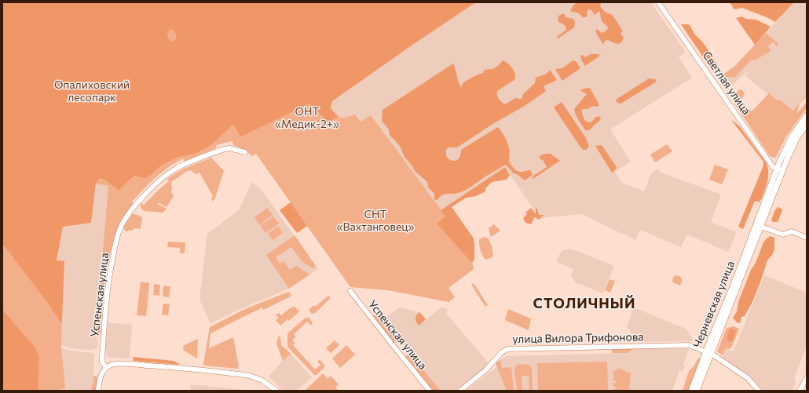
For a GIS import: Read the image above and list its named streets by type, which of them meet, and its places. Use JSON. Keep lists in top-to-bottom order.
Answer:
{
  "streets": {
    "main road": ["Черневская улица"],
    "street": ["Светлая улица", "Успенская улица", "улица Вилора Трифонова"]
  },
  "crossings": [
    ["Черневская улица", "улица Вилора Трифонова"]
  ],
  "districts": ["СТОЛИЧНЫЙ"],
  "parks": ["Опалиховский лесопарк", "ОНТ «Медик-2+»", "СНТ «Вахтанговец»"]
}
